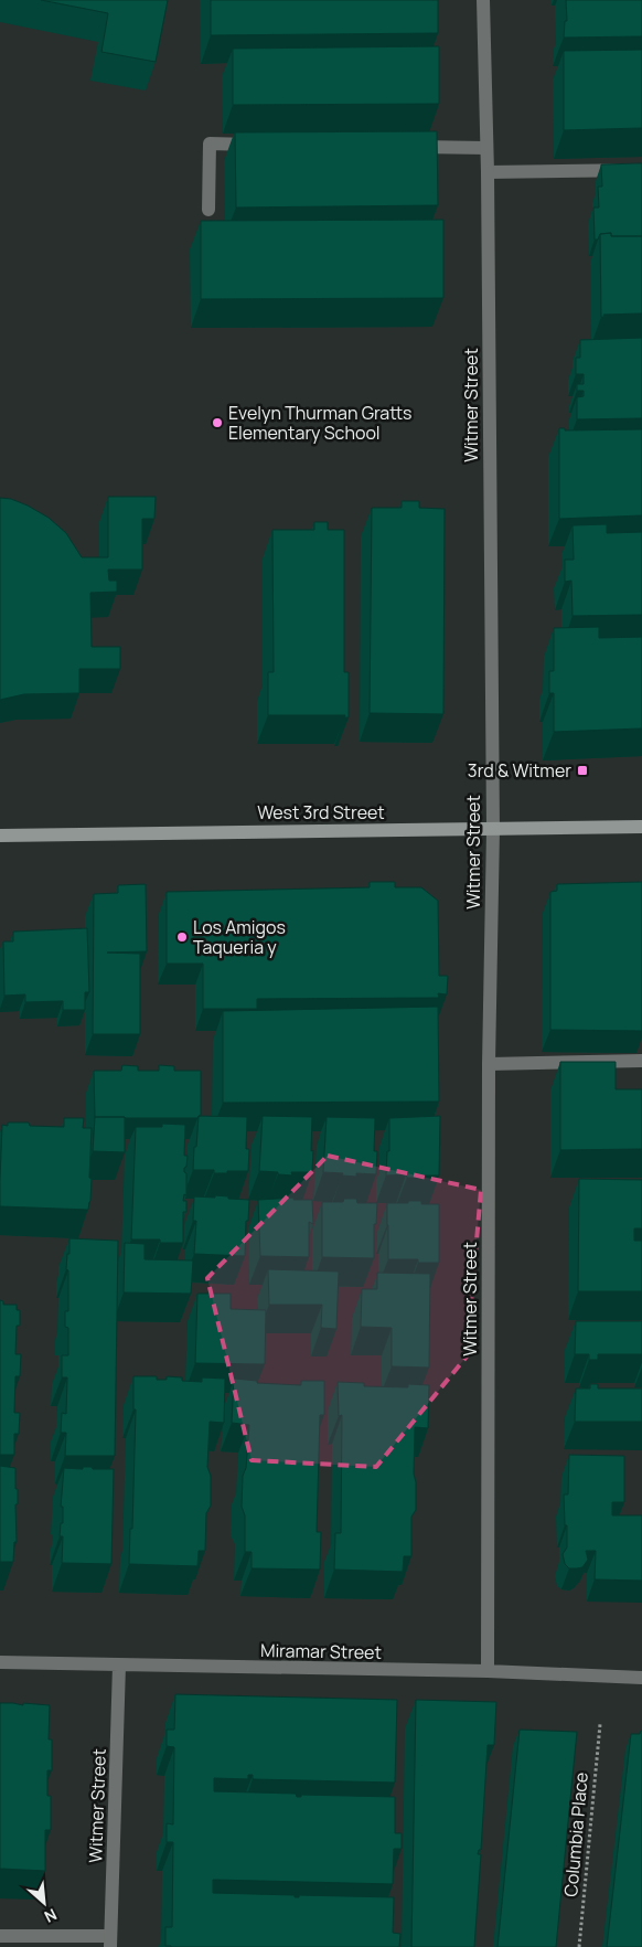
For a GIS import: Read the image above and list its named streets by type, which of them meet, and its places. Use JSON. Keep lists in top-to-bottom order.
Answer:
{
  "streets": {
    "main road": ["West 3rd Street"],
    "street": ["Witmer Street", "Miramar Street"],
    "path": ["Columbia Place"]
  },
  "crossings": [
    ["Witmer Street", "West 3rd Street"],
    ["Witmer Street", "Miramar Street"]
  ],
  "places": {
    "other": ["Evelyn Thurman Gratts Elementary School", "Los Amigos Taqueria y"],
    "transit": ["3rd & Witmer"]
  },
  "north": "bottom right"
}
